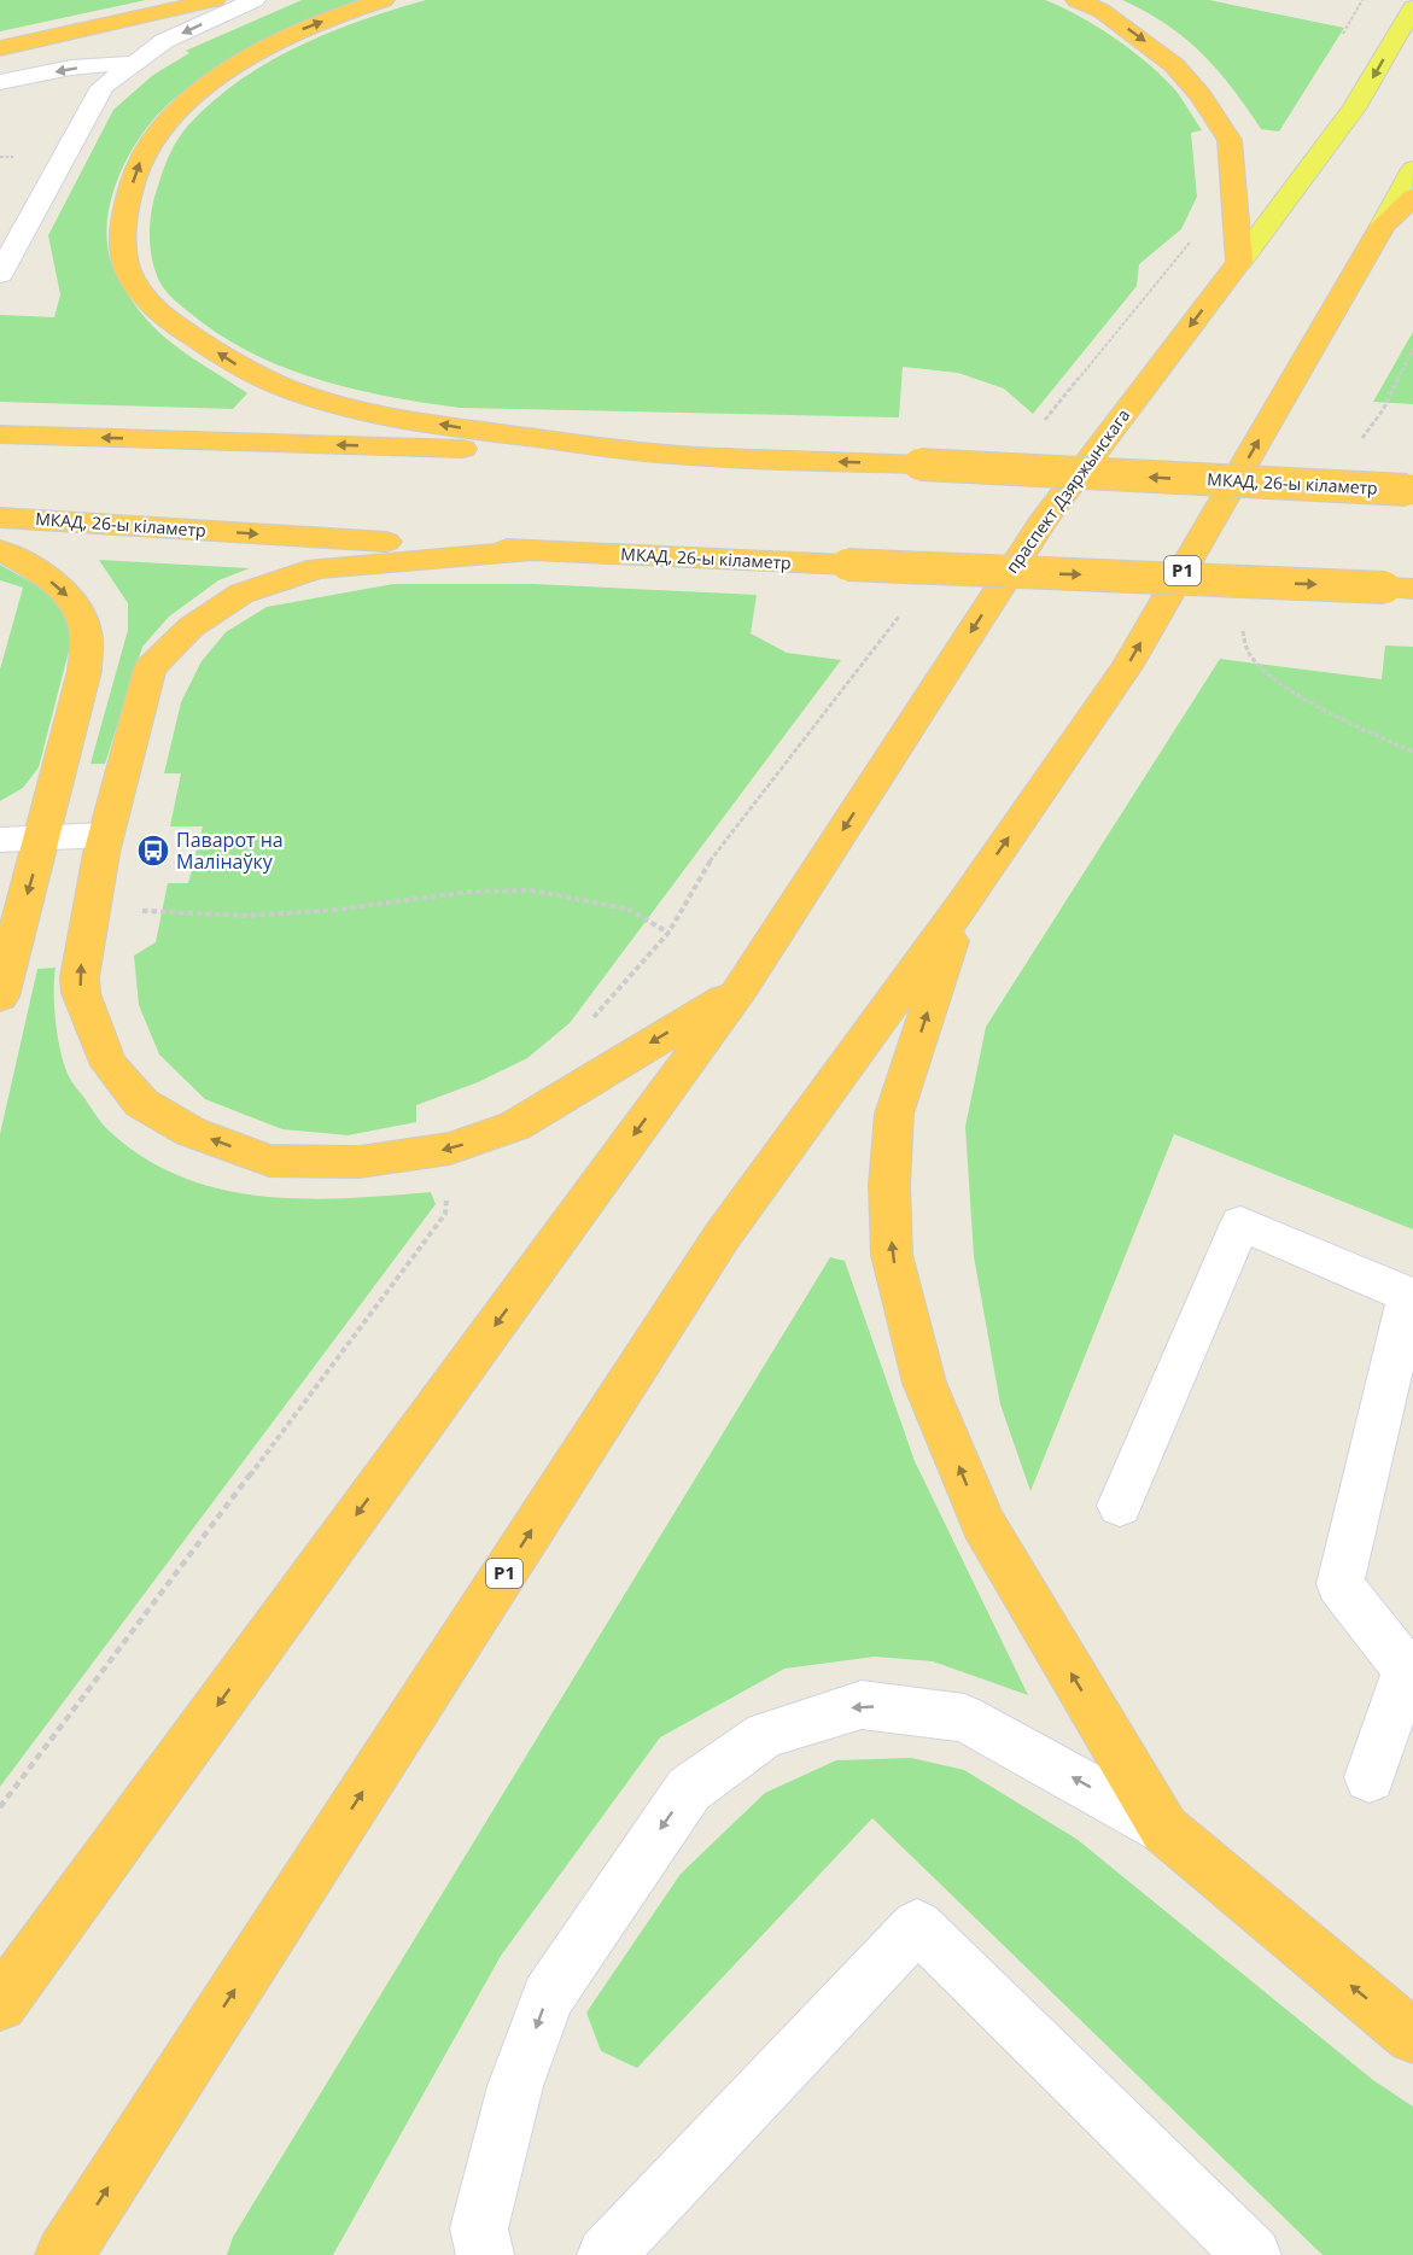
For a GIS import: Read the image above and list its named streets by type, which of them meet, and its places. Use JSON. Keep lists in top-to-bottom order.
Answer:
{
  "streets": {
    "highway": ["МКАД, 26-ы кіламетр", "праспект Дзяржынскага", "Р1"]
  },
  "one_way": ["праспект Дзяржынскага"],
  "places": {
    "bus stop": ["Паварот на Малінаўку"]
  }
}
